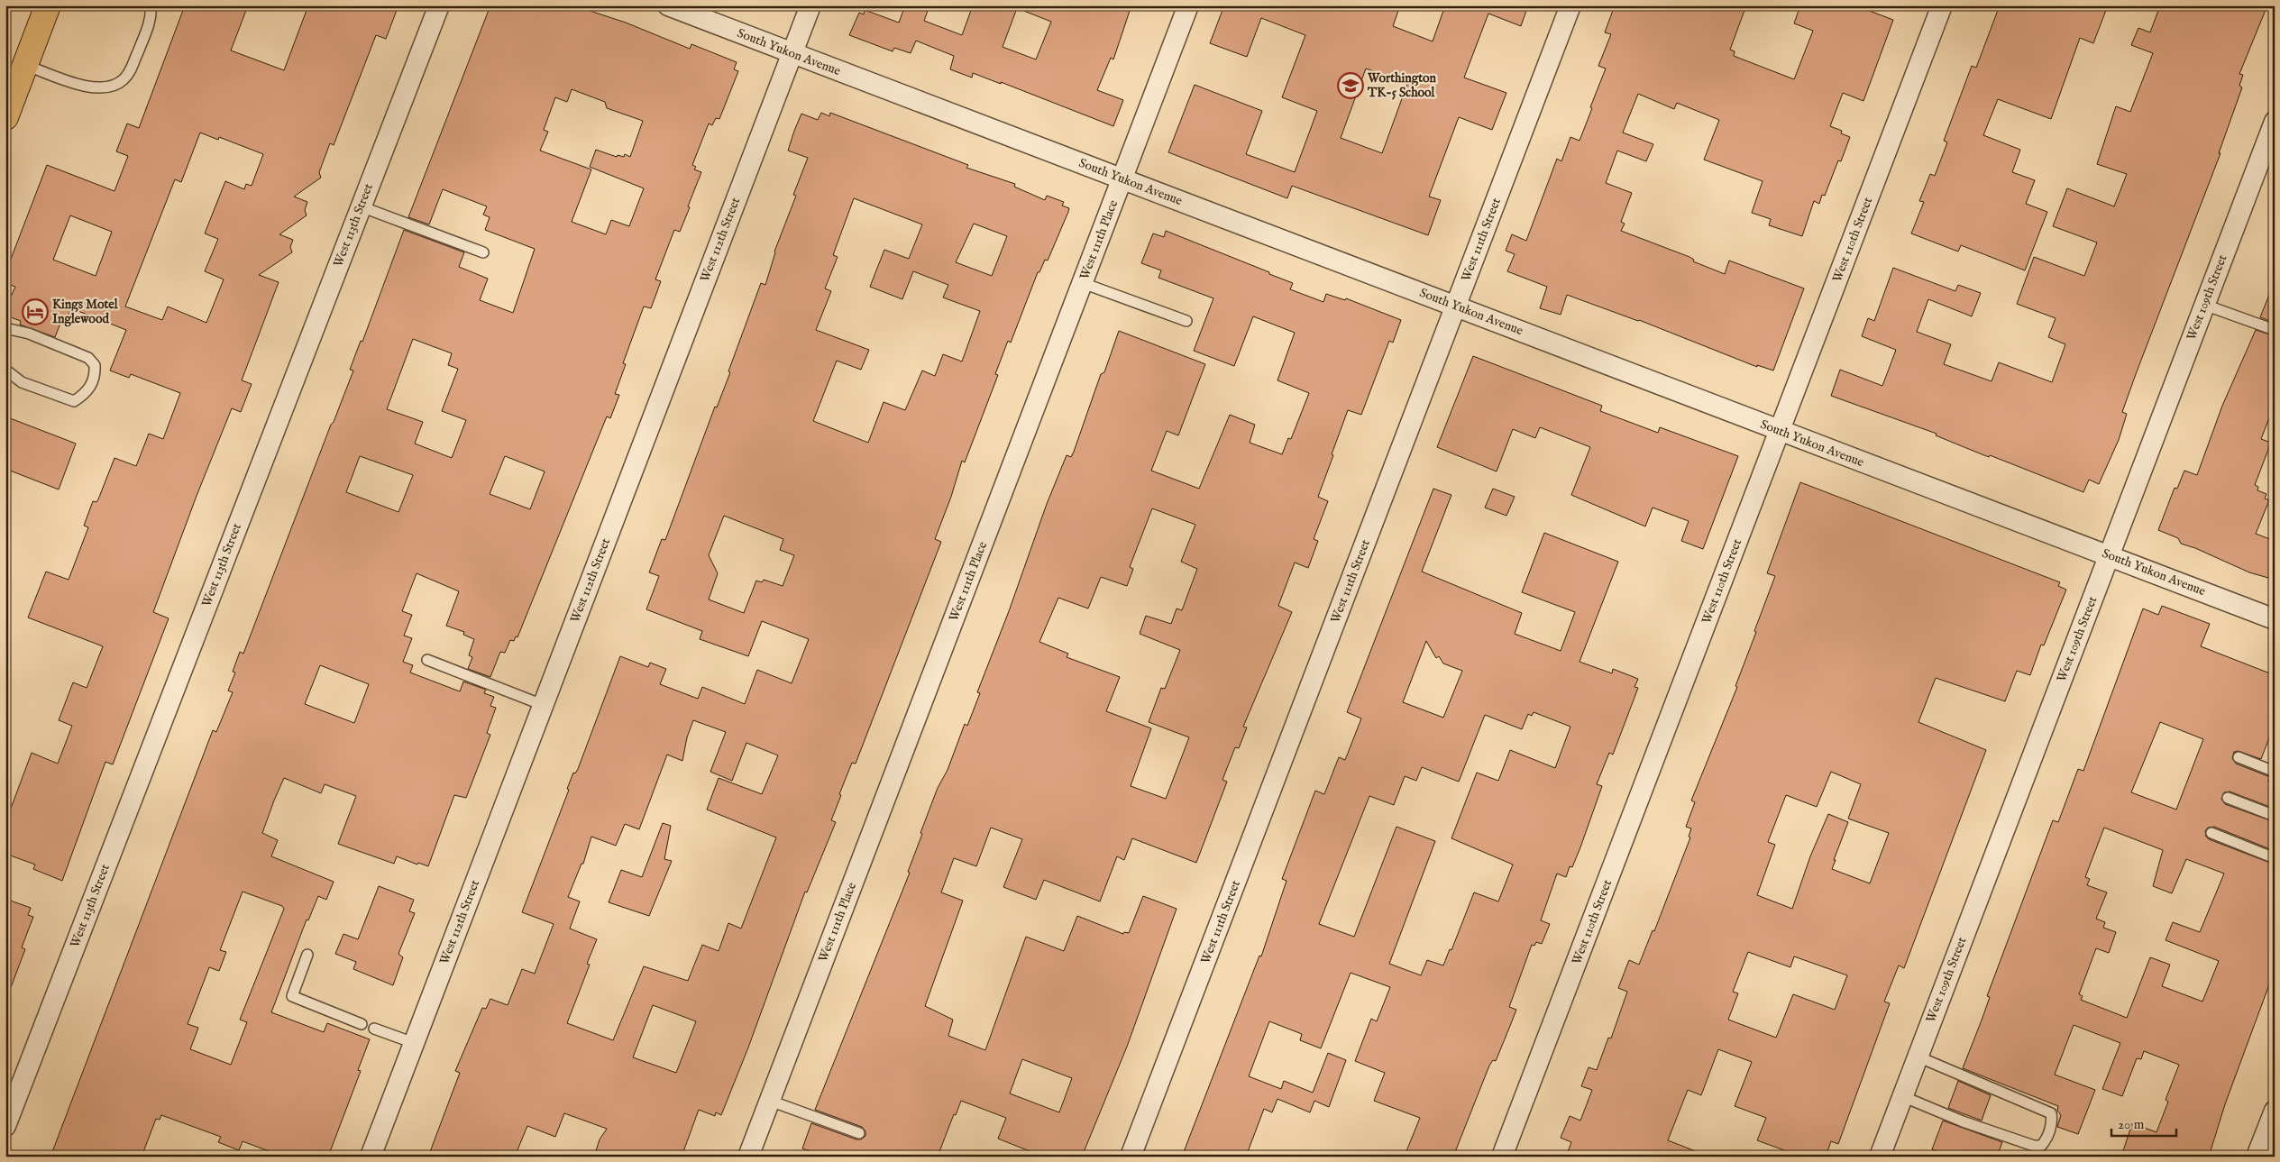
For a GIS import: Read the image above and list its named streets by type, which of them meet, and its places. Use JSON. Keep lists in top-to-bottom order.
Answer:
{
  "streets": {
    "street": [
      "South Yukon Avenue",
      "West 113th Street",
      "West 112th Street",
      "West 111th Place",
      "West 111th Street",
      "West 110th Street",
      "West 109th Street"
    ]
  },
  "crossings": [
    ["South Yukon Avenue", "West 112th Street"],
    ["South Yukon Avenue", "West 111th Place"],
    ["South Yukon Avenue", "West 111th Street"],
    ["South Yukon Avenue", "West 110th Street"],
    ["South Yukon Avenue", "West 109th Street"]
  ],
  "places": {
    "school or university": ["Worthington TK-5 School"],
    "hotel": ["Kings Motel Inglewood"]
  },
  "scale_bar": "20 m"
}
